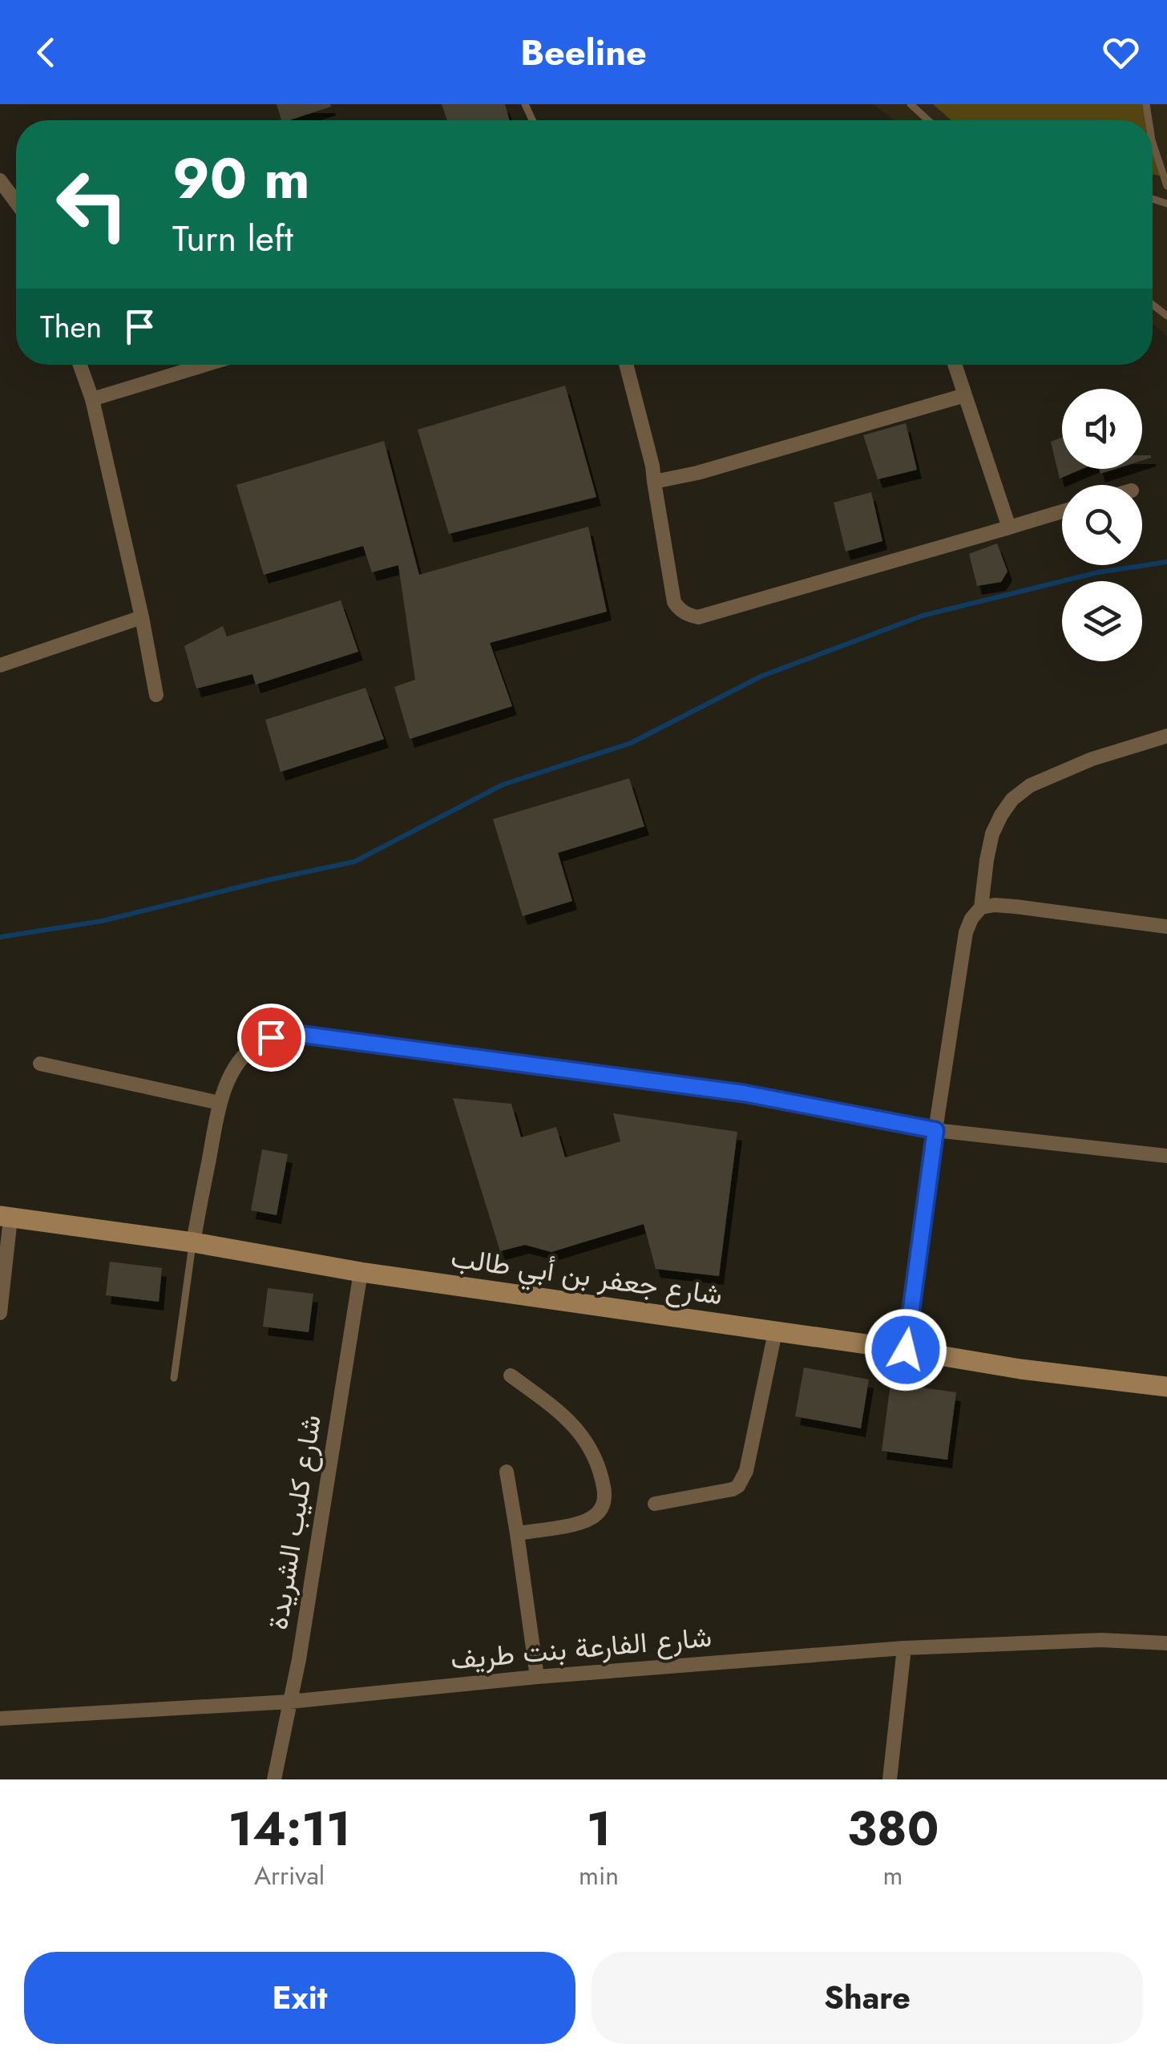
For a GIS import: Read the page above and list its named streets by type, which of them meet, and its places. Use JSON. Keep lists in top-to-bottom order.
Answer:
{
  "streets": {
    "street": ["شارع جعفر بن أبي طالب", "شارع كليب الشريدة", "شارع الفارعة بنت طريف"]
  },
  "crossings": [
    ["شارع جعفر بن أبي طالب", "شارع كليب الشريدة"],
    ["شارع كليب الشريدة", "شارع الفارعة بنت طريف"]
  ],
  "page": {
    "header": "Beeline",
    "turn": ["90 m", "Turn left"],
    "then": "Then",
    "eta": [
      "14:11",
      "Arrival",
      "1",
      "min",
      "380",
      "m"
    ],
    "buttons": ["Exit", "Share"]
  }
}
